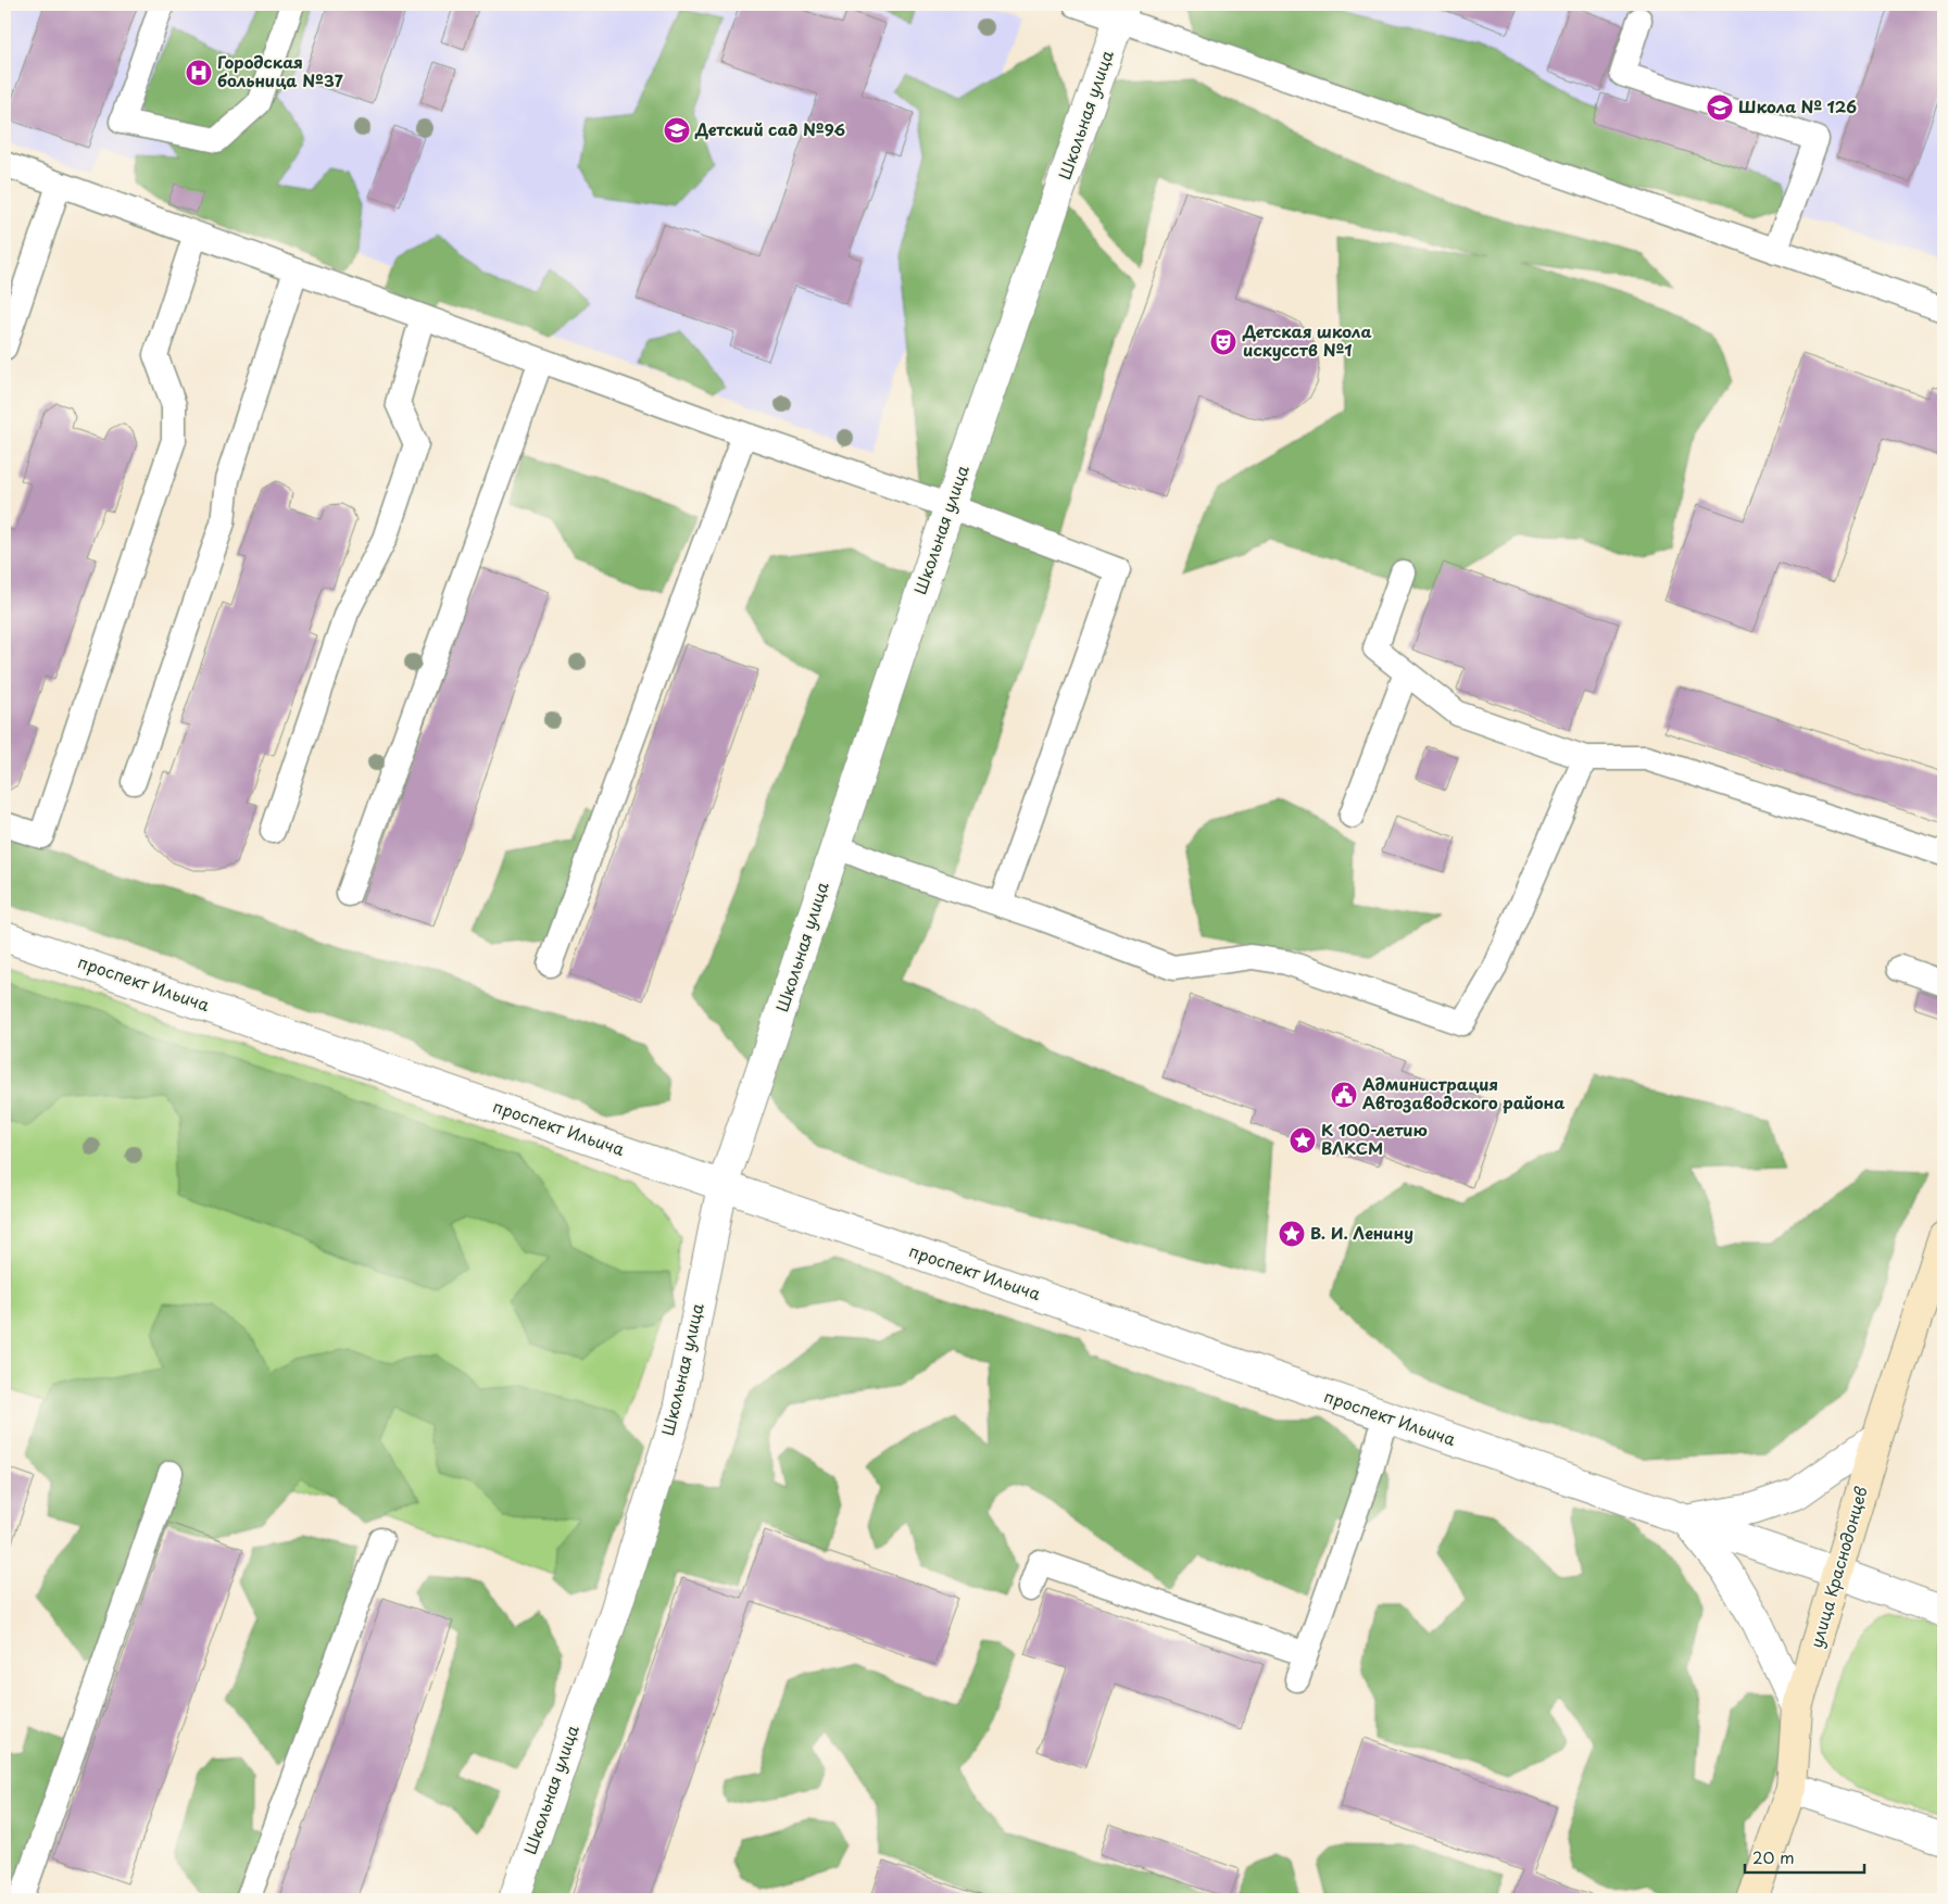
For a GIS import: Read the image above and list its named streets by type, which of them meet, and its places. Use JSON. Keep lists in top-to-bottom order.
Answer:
{
  "streets": {
    "main road": ["улица Краснодонцев"],
    "street": ["Школьная улица", "проспект Ильича"]
  },
  "crossings": [
    ["Школьная улица", "проспект Ильича"],
    ["проспект Ильича", "улица Краснодонцев"]
  ],
  "places": {
    "hospital": ["Городская больница №37"],
    "school or university": ["Школа № 126", "Детский сад №96"],
    "theatre": ["Детская школа искусств №1"],
    "public building": ["Администрация Автозаводского района"],
    "place": ["К 100-летию ВЛКСМ", "В. И. Ленину"]
  },
  "scale_bar": "20 m"
}
